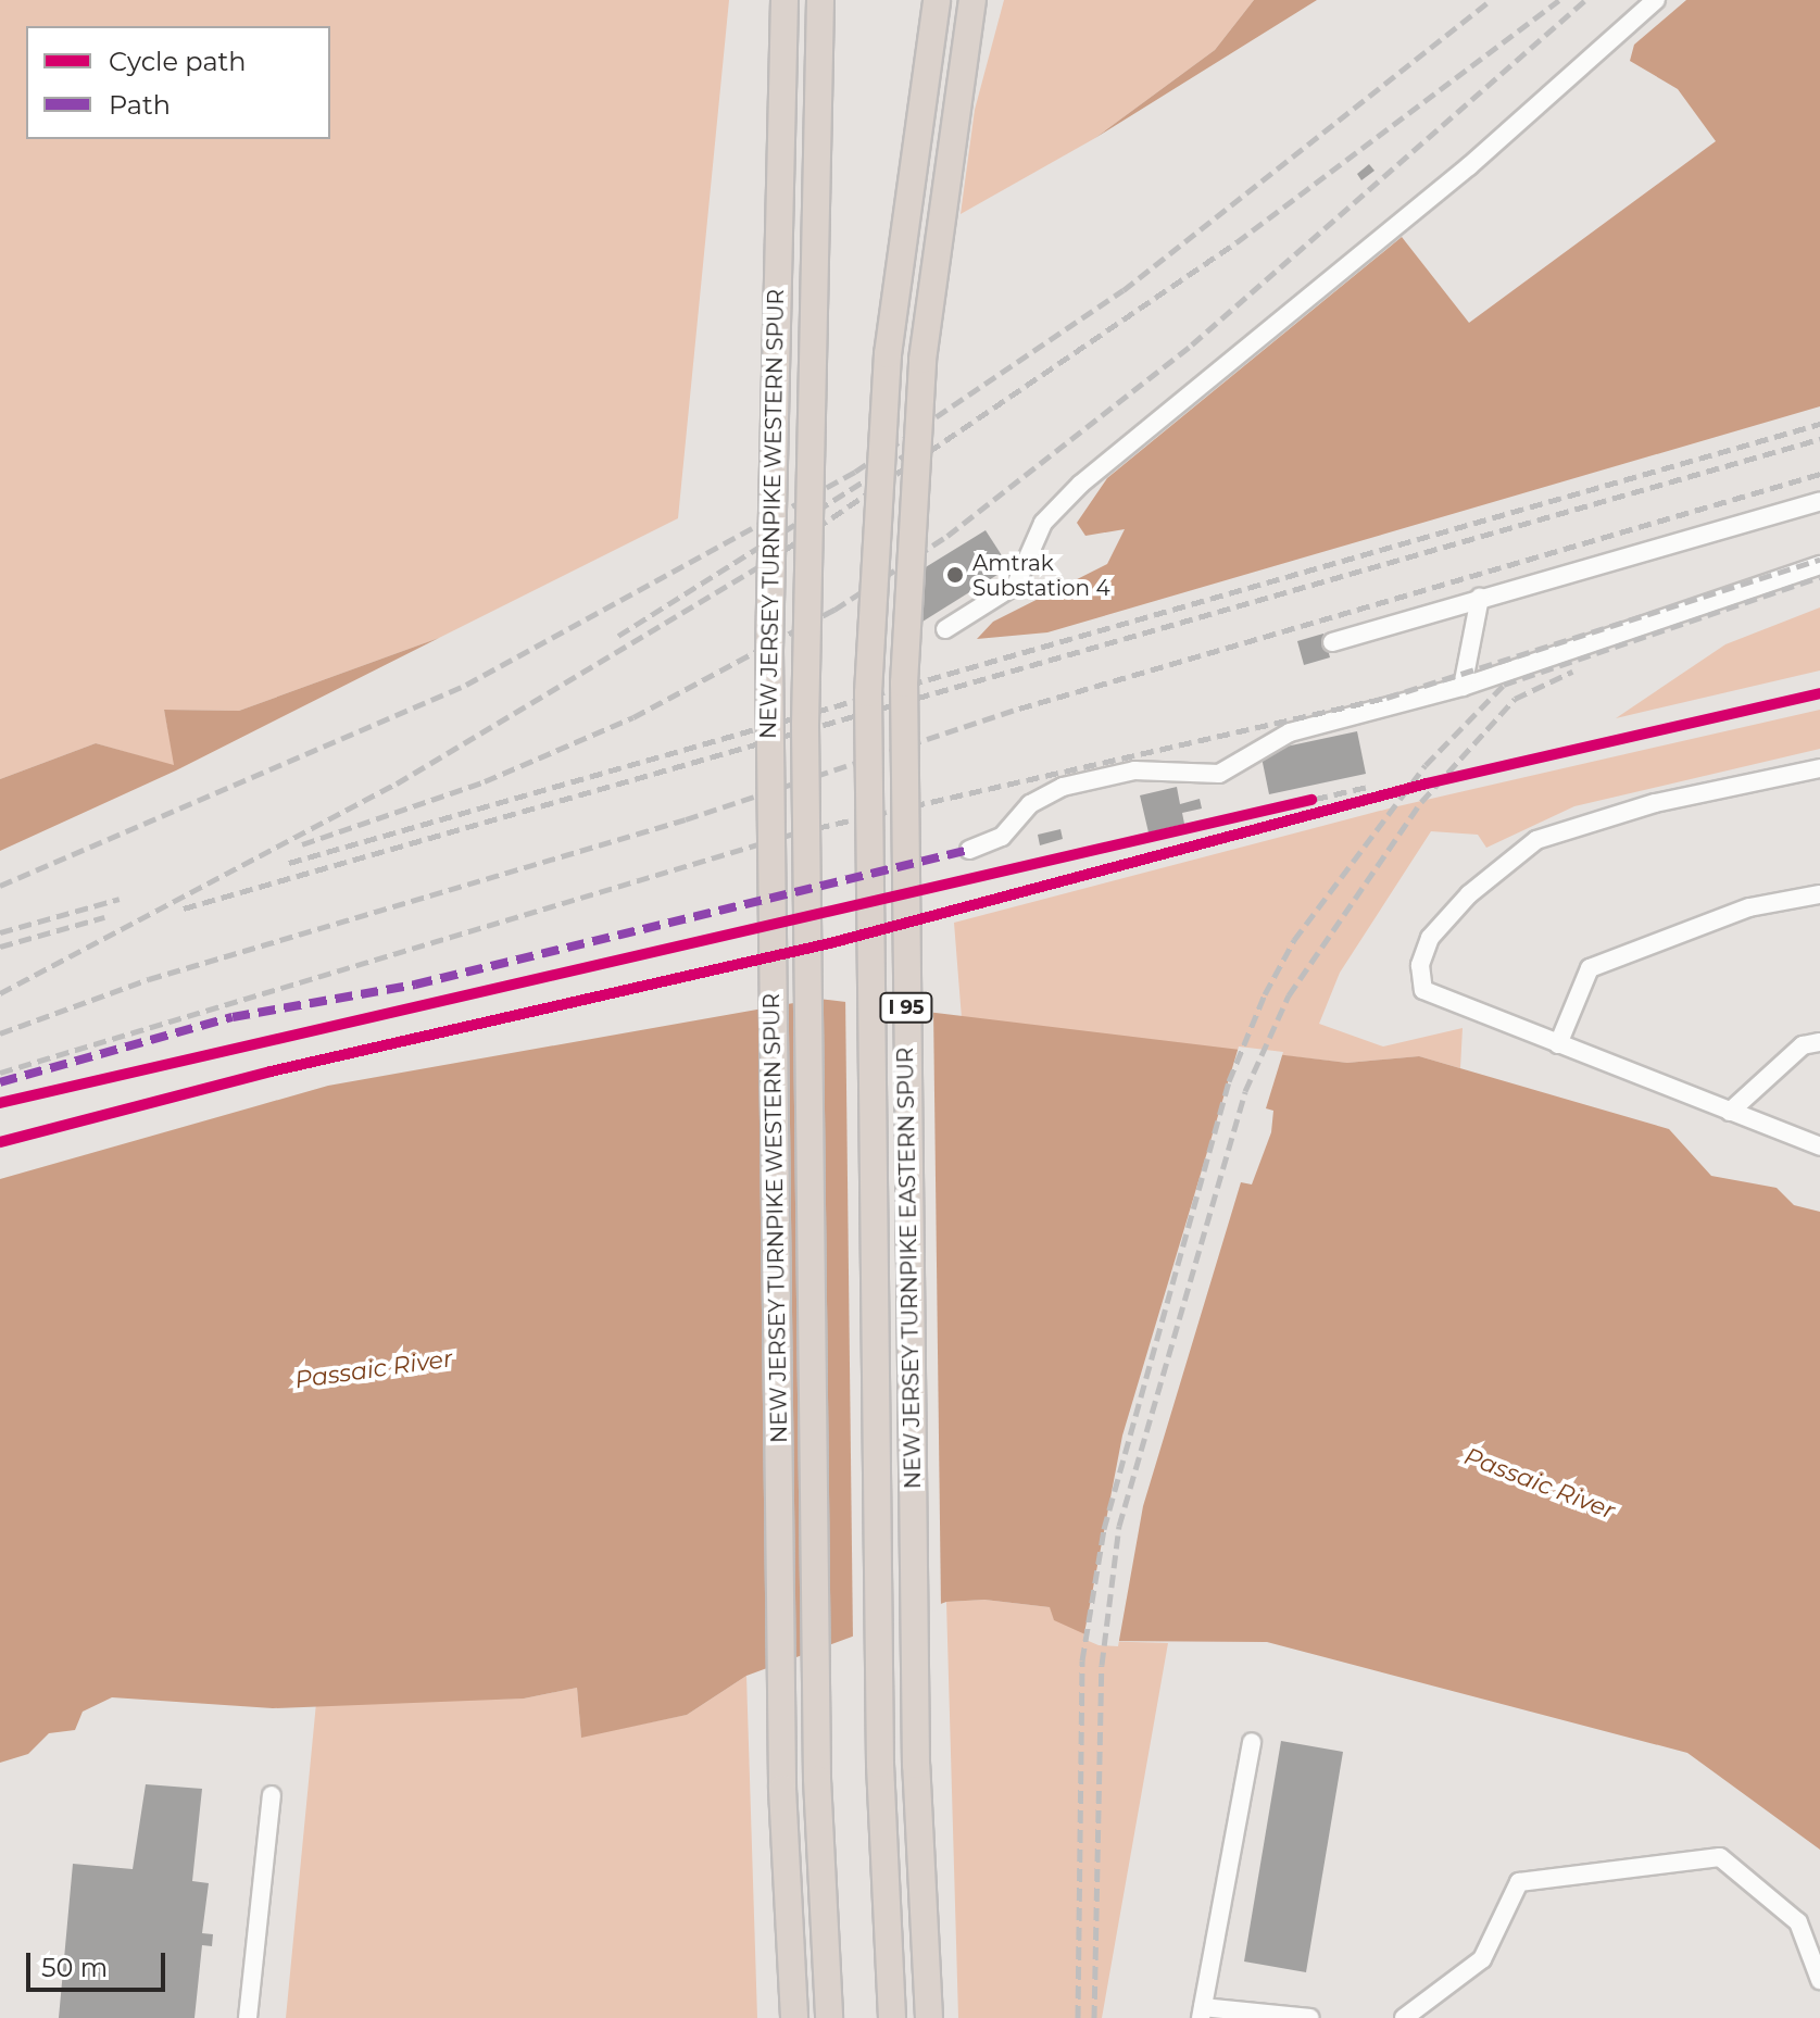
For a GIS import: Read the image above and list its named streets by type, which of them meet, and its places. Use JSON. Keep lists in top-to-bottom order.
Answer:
{
  "streets": {
    "highway": ["NEW JERSEY TURNPIKE WESTERN SPUR", "I 95", "NEW JERSEY TURNPIKE EASTERN SPUR"]
  },
  "water": ["Passaic River"],
  "places": ["Amtrak Substation 4"],
  "legend": ["Cycle path", "Path"],
  "scale_bar": "50 m"
}
